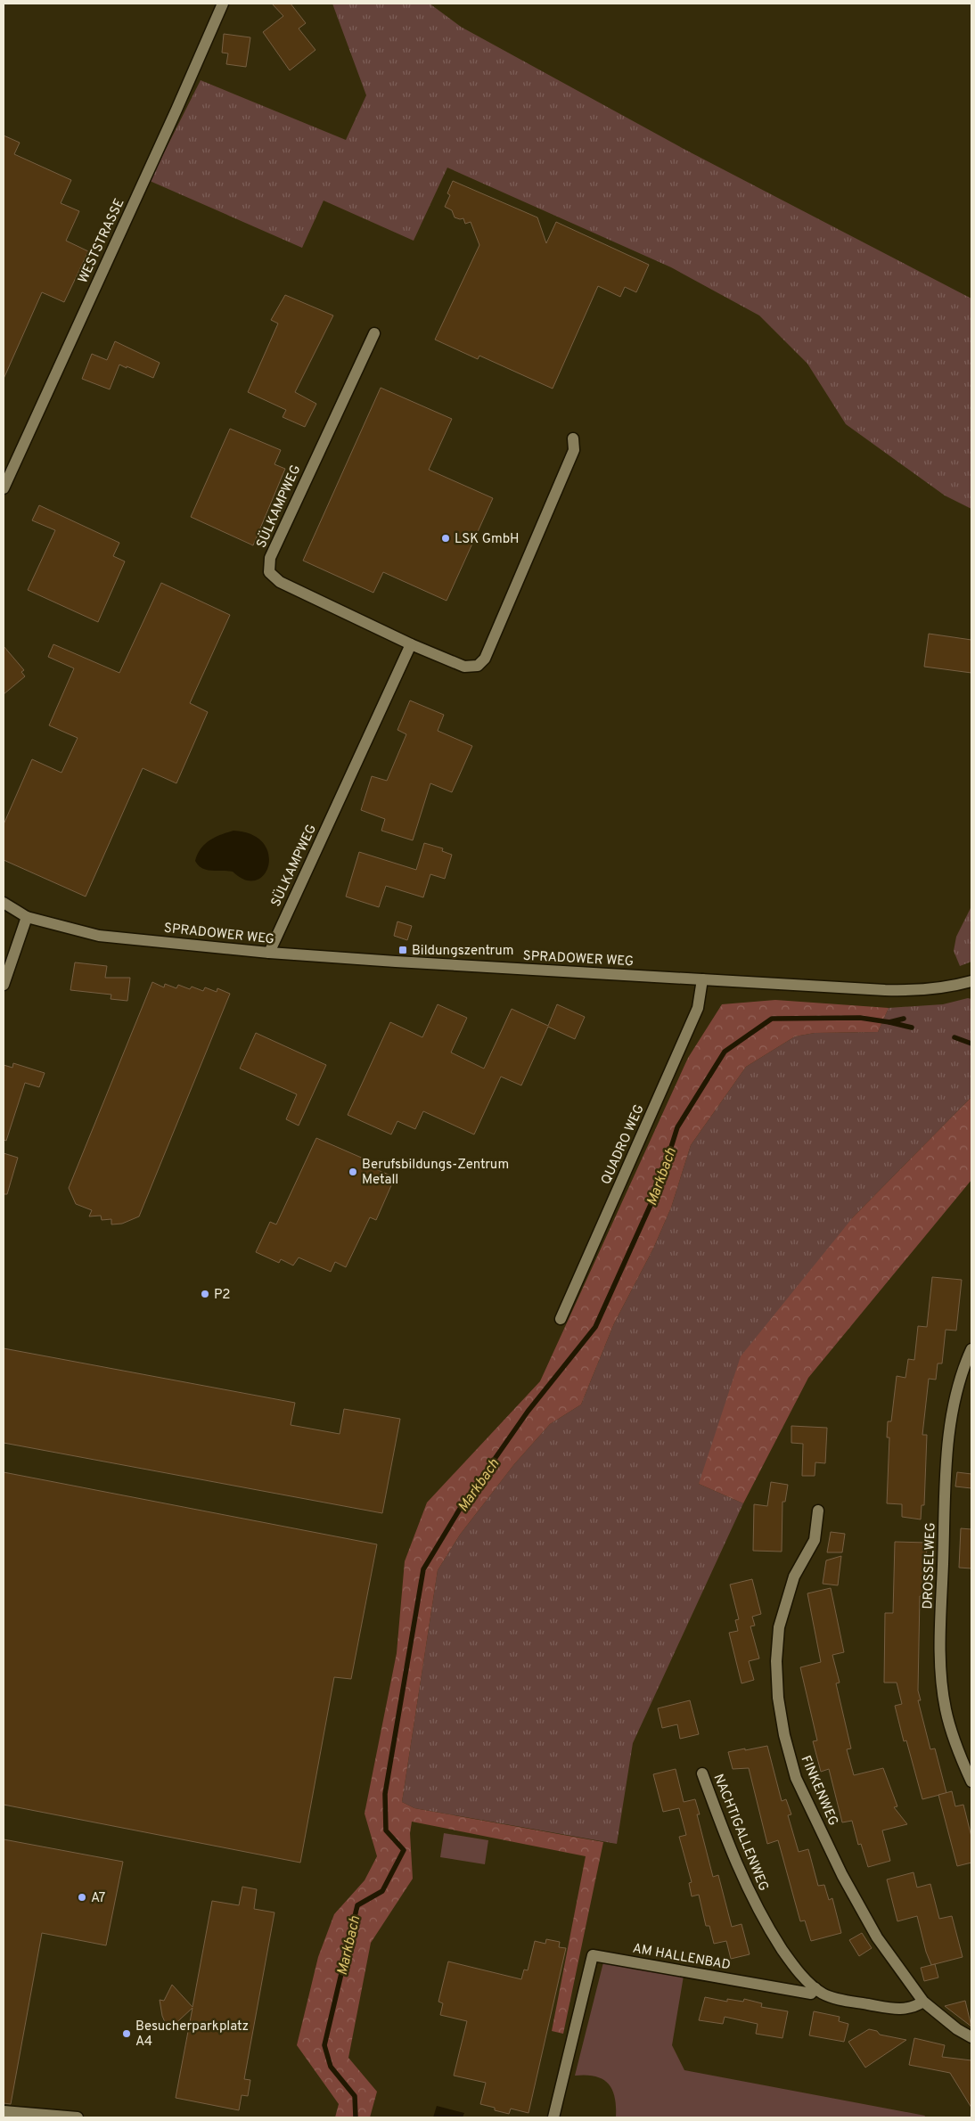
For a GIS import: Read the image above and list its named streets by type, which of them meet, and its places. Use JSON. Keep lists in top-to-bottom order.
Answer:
{
  "streets": {
    "street": [
      "WESTSTRASSE",
      "SÜLKAMPWEG",
      "SPRADOWER WEG",
      "QUADRO WEG",
      "DROSSELWEG",
      "FINKENWEG",
      "NACHTIGALLENWEG",
      "AM HALLENBAD"
    ]
  },
  "crossings": [
    ["SÜLKAMPWEG", "SPRADOWER WEG"],
    ["SPRADOWER WEG", "QUADRO WEG"],
    ["NACHTIGALLENWEG", "AM HALLENBAD"]
  ],
  "water": ["Markbach"],
  "places": {
    "other": [
      "LSK GmbH",
      "Berufsbildungs-Zentrum Metall",
      "P2",
      "A7",
      "Besucherparkplatz A4"
    ],
    "transit": ["Bildungszentrum"]
  }
}
